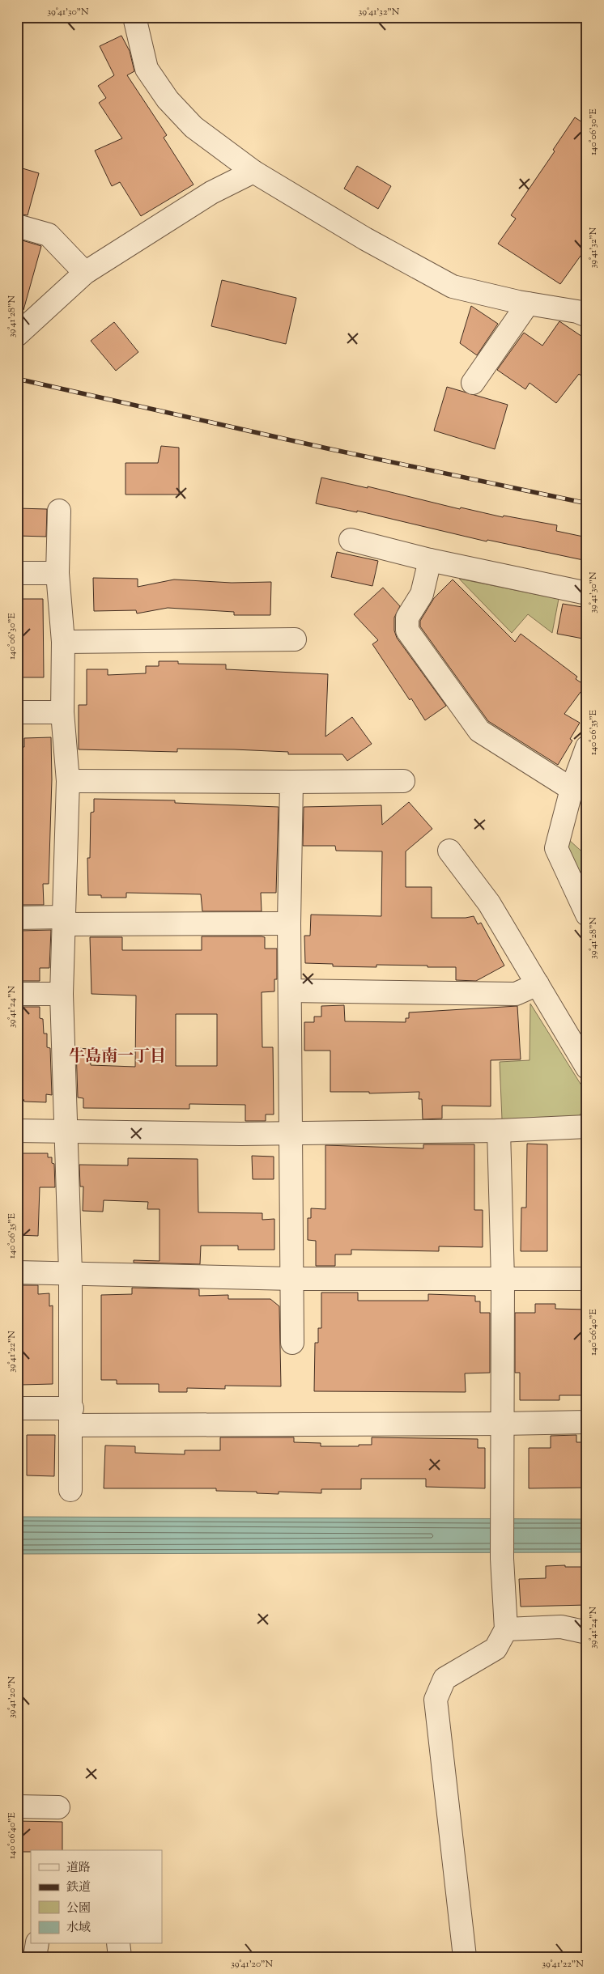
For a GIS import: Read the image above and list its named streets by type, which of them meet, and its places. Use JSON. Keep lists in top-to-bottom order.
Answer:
{
  "districts": ["牛島南一丁目"],
  "legend": [
    "道路",
    "鉄道",
    "公園",
    "水域"
  ],
  "coordinates": [
    "39°41'30\"N",
    "39°41'32\"N",
    "140°06'30\"E",
    "39°41'28\"N",
    "140°06'35\"E",
    "39°41'24\"N",
    "140°06'40\"E",
    "39°41'22\"N",
    "39°41'20\"N"
  ]
}
